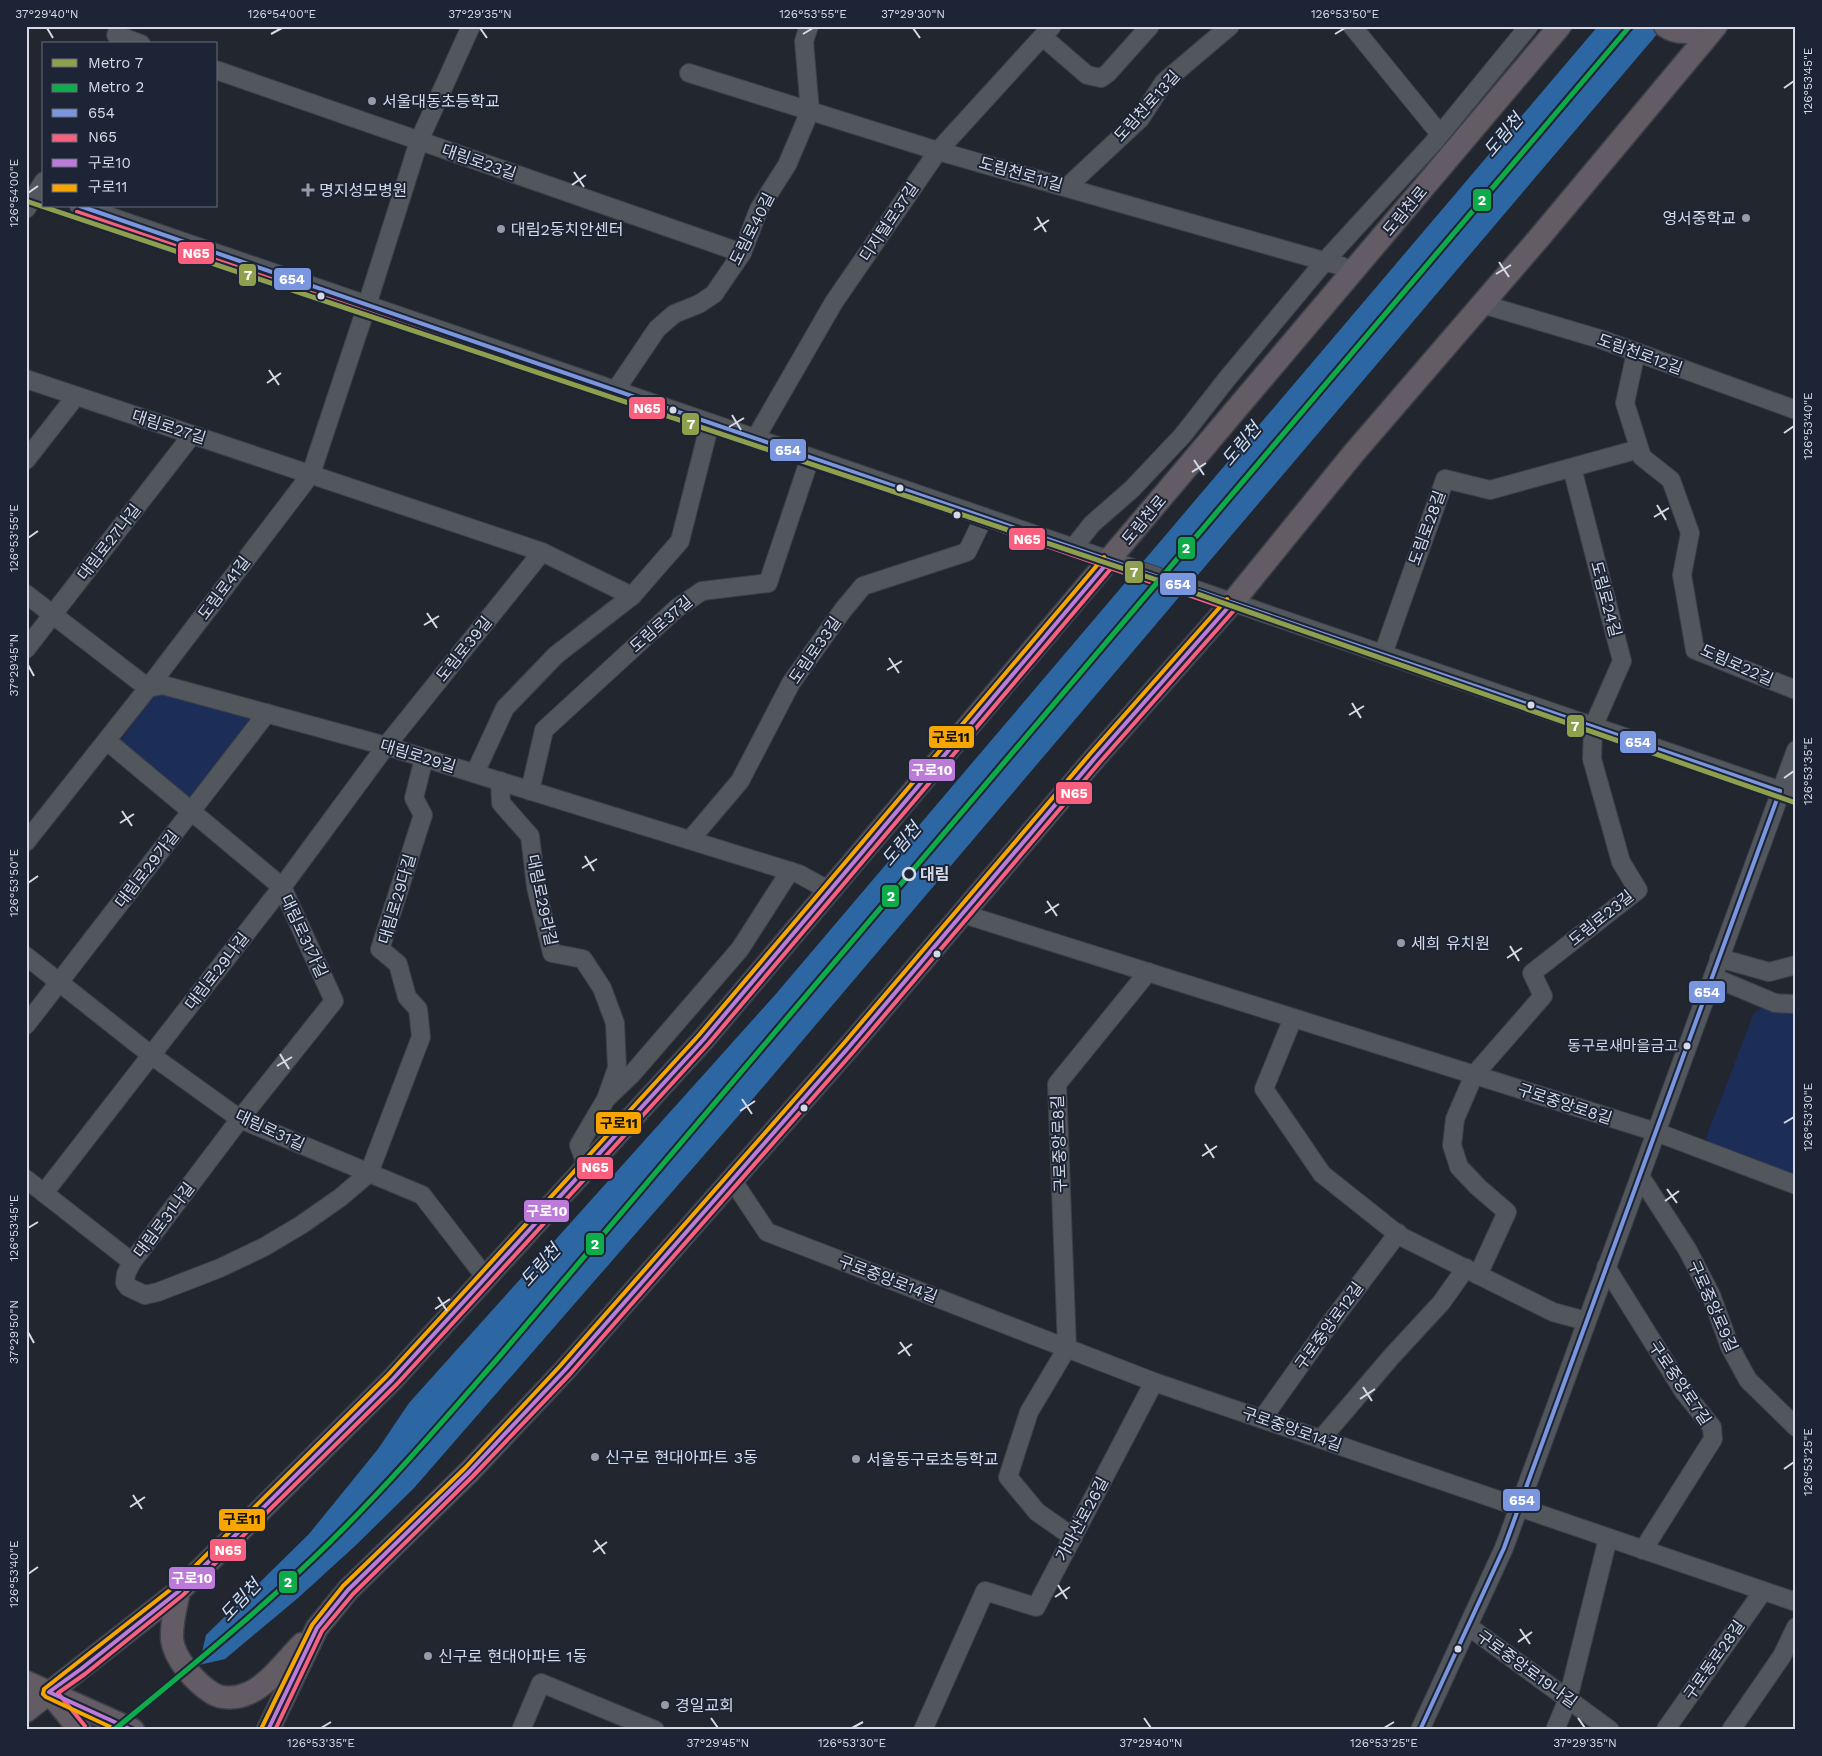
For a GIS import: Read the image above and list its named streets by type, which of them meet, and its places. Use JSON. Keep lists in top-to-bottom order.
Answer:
{
  "streets": {
    "main road": ["도림천로"],
    "street": [
      "도림천로13길",
      "대림로23길",
      "도림천로11길",
      "디지털로37길",
      "도림로40길",
      "도림천로12길",
      "대림로27길",
      "도림로28길",
      "대림로27나길",
      "도림로41길",
      "도림로24길",
      "도림로37길",
      "도림로39길",
      "도림로33길",
      "도림로22길",
      "대림로29길",
      "대림로29가길",
      "대림로29다길",
      "대림로29라길",
      "도림로23길",
      "대림로31가길",
      "대림로29나길",
      "구로중앙로8길",
      "대림로31길",
      "대림로31나길",
      "구로중앙로14길",
      "구로중앙로9길",
      "구로중앙로12길",
      "구로중앙로7길",
      "가마산로26길",
      "구로동로28길",
      "구로중앙로19나길"
    ]
  },
  "crossings": [
    ["도림천로13길", "도림천로11길"],
    ["대림로23길", "도림로40길"],
    ["대림로23길", "도림로41길"],
    ["도림천로11길", "도림천로"],
    ["도림천로11길", "디지털로37길"],
    ["도림천로11길", "도림로40길"],
    ["도림천로", "대림로29길"],
    ["도림천로", "대림로29라길"],
    ["도림천로", "대림로31길"],
    ["도림천로12길", "도림로22길"],
    ["대림로27길", "대림로27나길"],
    ["대림로27길", "도림로41길"],
    ["도림로28길", "도림로24길"],
    ["도림로28길", "도림로22길"],
    ["도림로41길", "대림로29길"],
    ["도림로41길", "대림로31가길"],
    ["도림로24길", "도림로23길"],
    ["도림로37길", "대림로29길"],
    ["도림로39길", "대림로29길"],
    ["도림로39길", "대림로29나길"],
    ["도림로33길", "대림로29길"],
    ["대림로29길", "대림로29가길"],
    ["대림로29길", "대림로29다길"],
    ["대림로29길", "대림로29라길"],
    ["대림로29길", "대림로29나길"],
    ["대림로29가길", "대림로31가길"],
    ["대림로29가길", "대림로31길"],
    ["대림로29다길", "대림로31길"],
    ["도림로23길", "구로중앙로8길"],
    ["대림로31가길", "대림로29나길"],
    ["대림로31가길", "대림로31길"],
    ["대림로31가길", "대림로31나길"],
    ["대림로29나길", "대림로31길"],
    ["대림로29나길", "대림로31나길"],
    ["구로중앙로8길", "구로중앙로14길"],
    ["대림로31길", "대림로31나길"],
    ["구로중앙로14길", "구로중앙로12길"],
    ["구로중앙로14길", "가마산로26길"]
  ],
  "water": ["도림천"],
  "places": {
    "other": [
      "서울대동초등학교",
      "영서중학교",
      "대림2동치안센터",
      "대림",
      "세희 유치원",
      "동구로새마을금고",
      "신구로 현대아파트 3동",
      "서울동구로초등학교",
      "신구로 현대아파트 1동",
      "경일교회"
    ],
    "health": ["명지성모병원"]
  },
  "lines": [
    "metro line 2",
    "metro line 7",
    "transit line 654",
    "transit line N65",
    "transit line 구로11",
    "transit line 구로10"
  ],
  "legend": [
    "Metro 7",
    "Metro 2",
    "654",
    "N65",
    "구로10",
    "구로11"
  ],
  "coordinates": [
    "37°29'40\"N",
    "126°54'00\"E",
    "37°29'35\"N",
    "126°53'55\"E",
    "37°29'30\"N",
    "126°53'50\"E",
    "126°53'45\"E",
    "126°53'40\"E",
    "37°29'45\"N",
    "126°53'35\"E",
    "126°53'30\"E",
    "37°29'50\"N",
    "126°53'25\"E"
  ]
}
